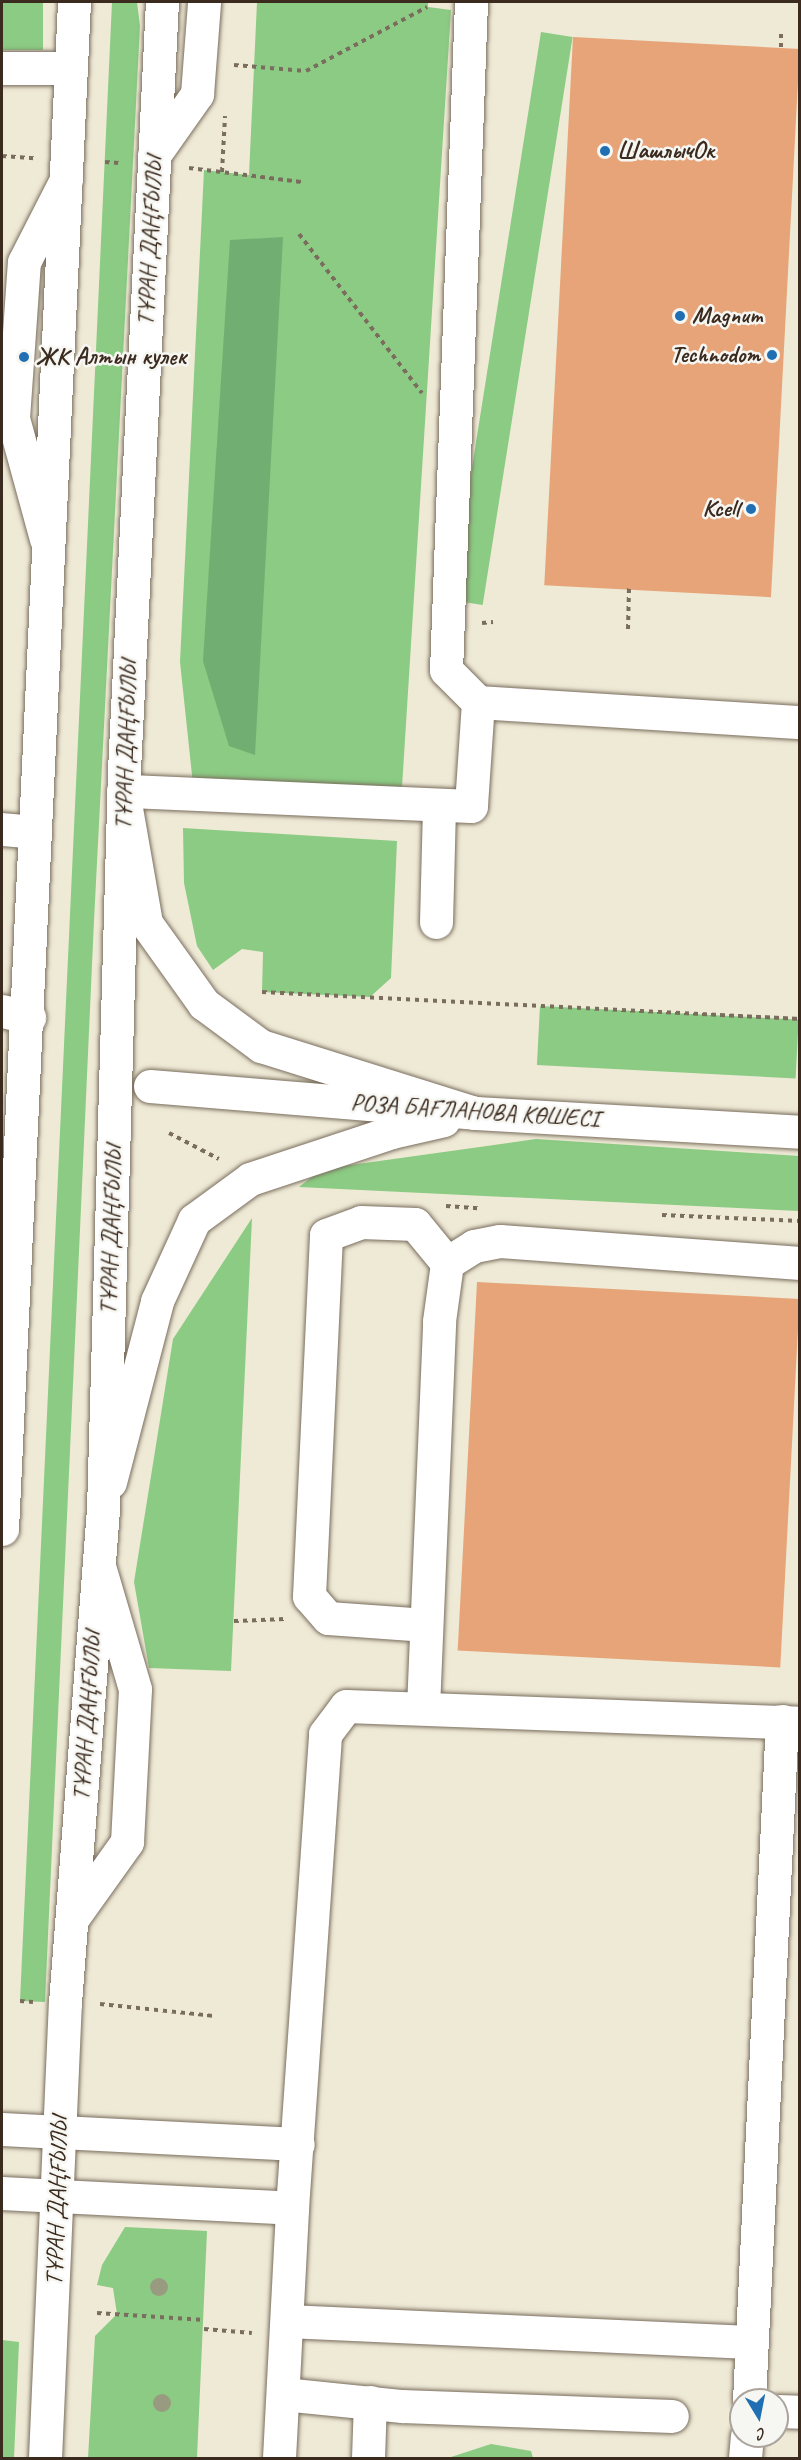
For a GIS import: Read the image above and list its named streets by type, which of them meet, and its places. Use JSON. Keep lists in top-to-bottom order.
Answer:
{
  "streets": {
    "street": ["ТҰРАН ДАҢҒЫЛЫ", "РОЗА БАҒЛАНОВА КӨШЕСІ"]
  },
  "places": [
    "ШашлычОк",
    "Magnum",
    "Technodom",
    "ЖК Алтын кулек",
    "Kcell"
  ],
  "north": "bottom"
}
